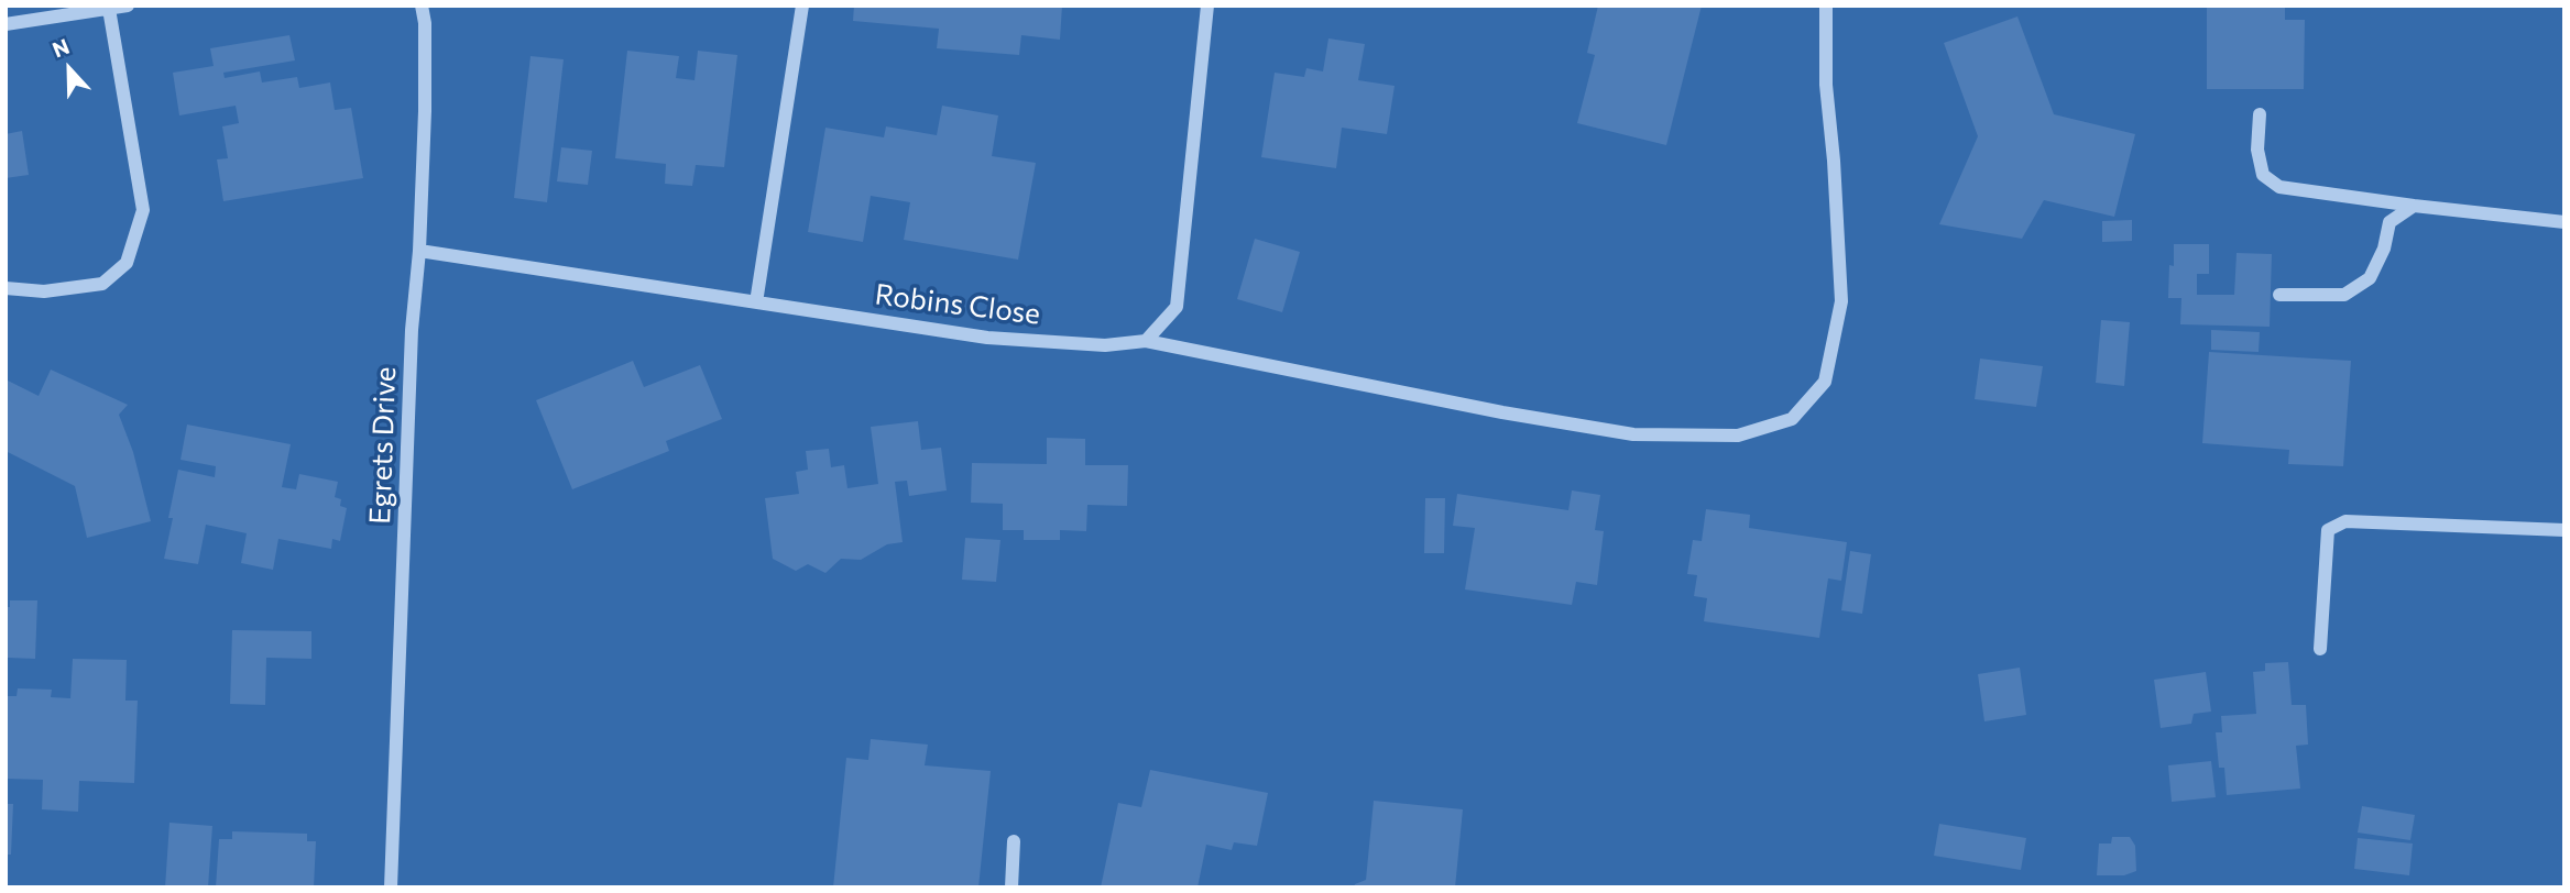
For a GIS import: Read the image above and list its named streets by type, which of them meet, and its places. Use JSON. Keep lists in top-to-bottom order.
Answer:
{
  "streets": {
    "street": ["Robins Close", "Egrets Drive"]
  },
  "crossings": [
    ["Robins Close", "Egrets Drive"]
  ],
  "north": "top"
}
